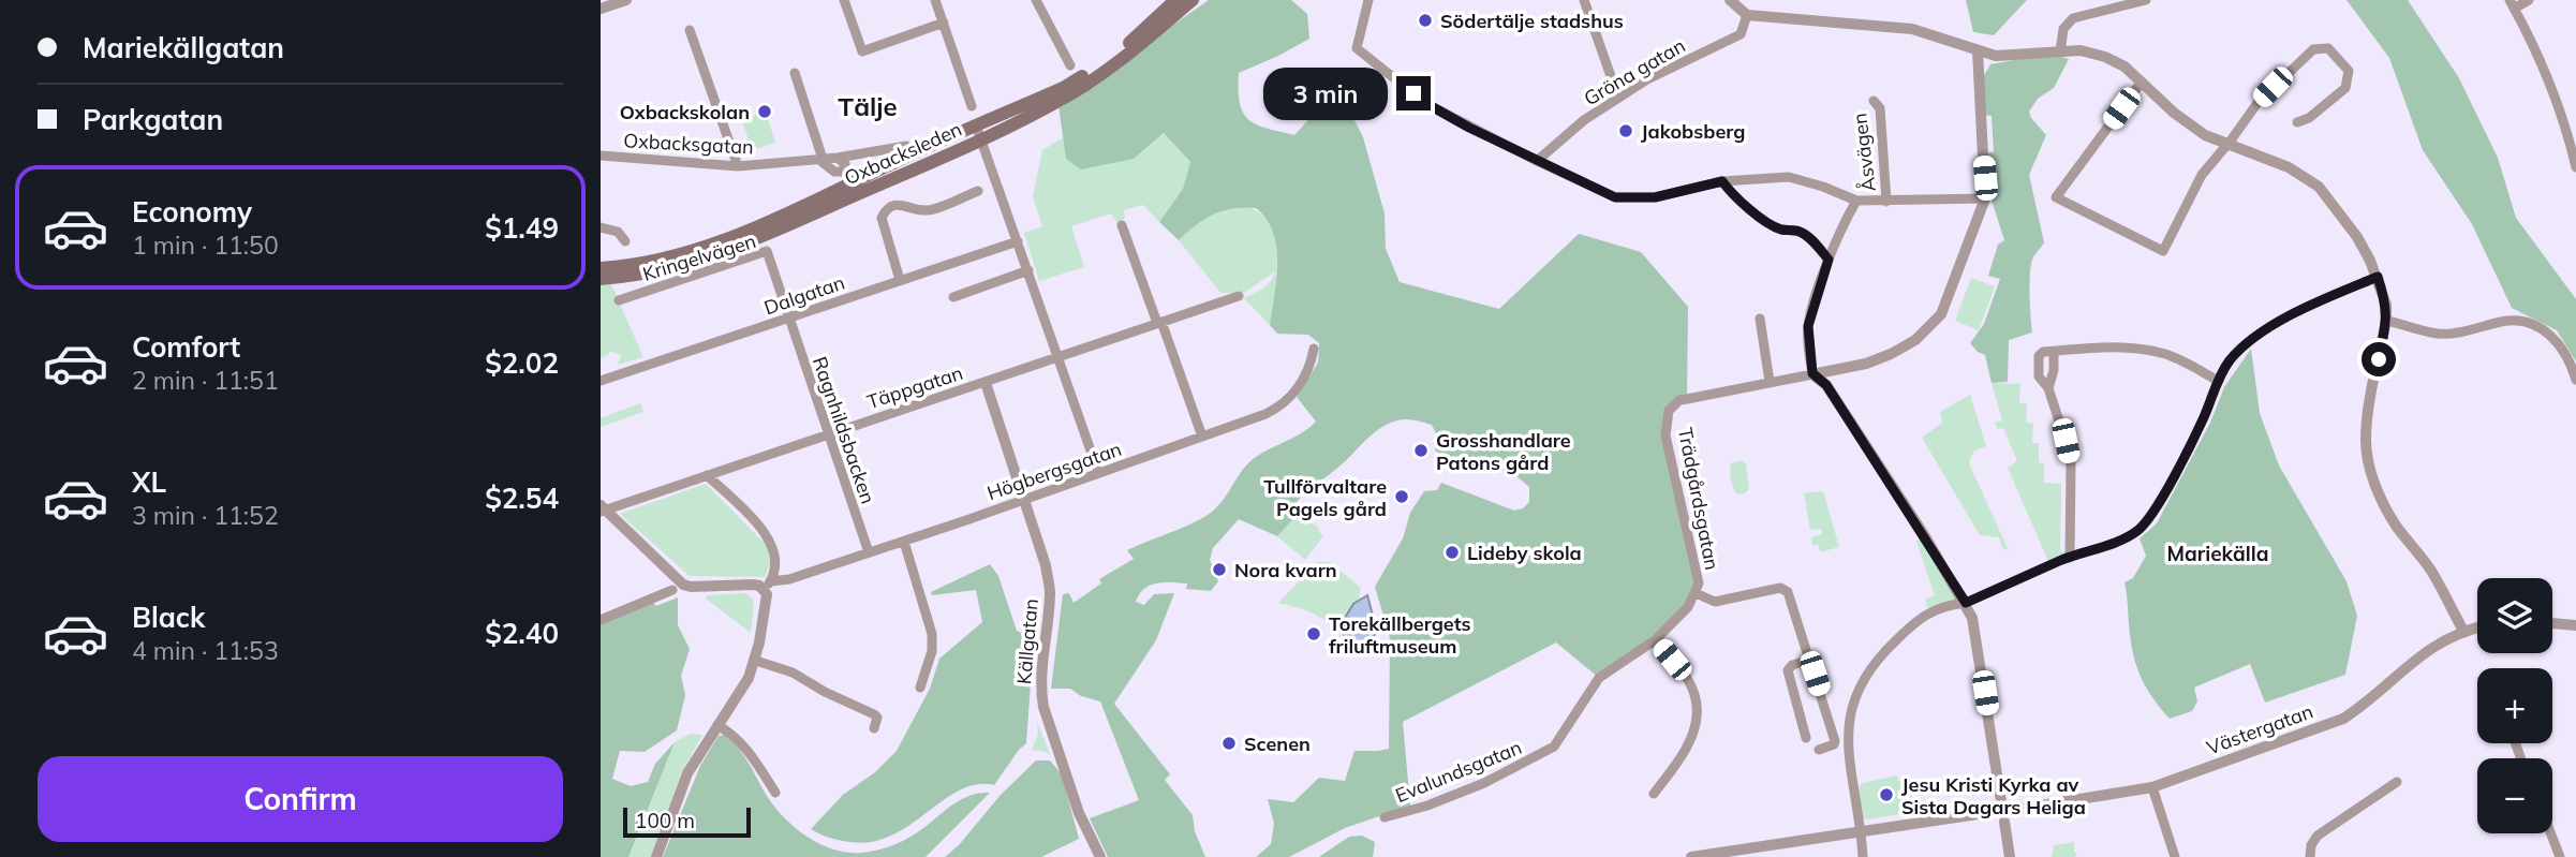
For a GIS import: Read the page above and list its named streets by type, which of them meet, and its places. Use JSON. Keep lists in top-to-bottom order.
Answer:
{
  "streets": {
    "main road": ["Oxbacksleden"],
    "street": [
      "Gröna gatan",
      "Oxbacksgatan",
      "Åsvägen",
      "Kringelvägen",
      "Dalgatan",
      "Täppgatan",
      "Ragnhildsbacken",
      "Högbergsgatan",
      "Trädgårdsgatan",
      "Källgatan",
      "Västergatan",
      "Evalundsgatan"
    ]
  },
  "crossings": [
    ["Kringelvägen", "Dalgatan"],
    ["Kringelvägen", "Ragnhildsbacken"],
    ["Dalgatan", "Ragnhildsbacken"],
    ["Täppgatan", "Ragnhildsbacken"],
    ["Täppgatan", "Källgatan"],
    ["Ragnhildsbacken", "Högbergsgatan"],
    ["Högbergsgatan", "Källgatan"],
    ["Trädgårdsgatan", "Evalundsgatan"]
  ],
  "districts": ["Tälje", "Mariekälla"],
  "places": [
    "Södertälje stadshus",
    "Oxbackskolan",
    "Jakobsberg",
    "Grosshandlare Patons gård",
    "Tullförvaltare Pagels gård",
    "Lideby skola",
    "Nora kvarn",
    "Torekällbergets friluftmuseum",
    "Scenen",
    "Jesu Kristi Kyrka av Sista Dagars Heliga"
  ],
  "scale_bar": "100 m",
  "page": {
    "banner": ["Mariekällgatan", "Parkgatan"],
    "bubble": "3 min",
    "list": [
      {
        "name": "Economy",
        "note": "1 min · 11:50",
        "value": "$1.49"
      },
      {
        "name": "Comfort",
        "note": "2 min · 11:51",
        "value": "$2.02"
      },
      {
        "name": "XL",
        "note": "3 min · 11:52",
        "value": "$2.54"
      },
      {
        "name": "Black",
        "note": "4 min · 11:53",
        "value": "$2.40"
      }
    ],
    "map_buttons": ["+", "−"],
    "buttons": "Confirm",
    "scale": "100 m"
  }
}
